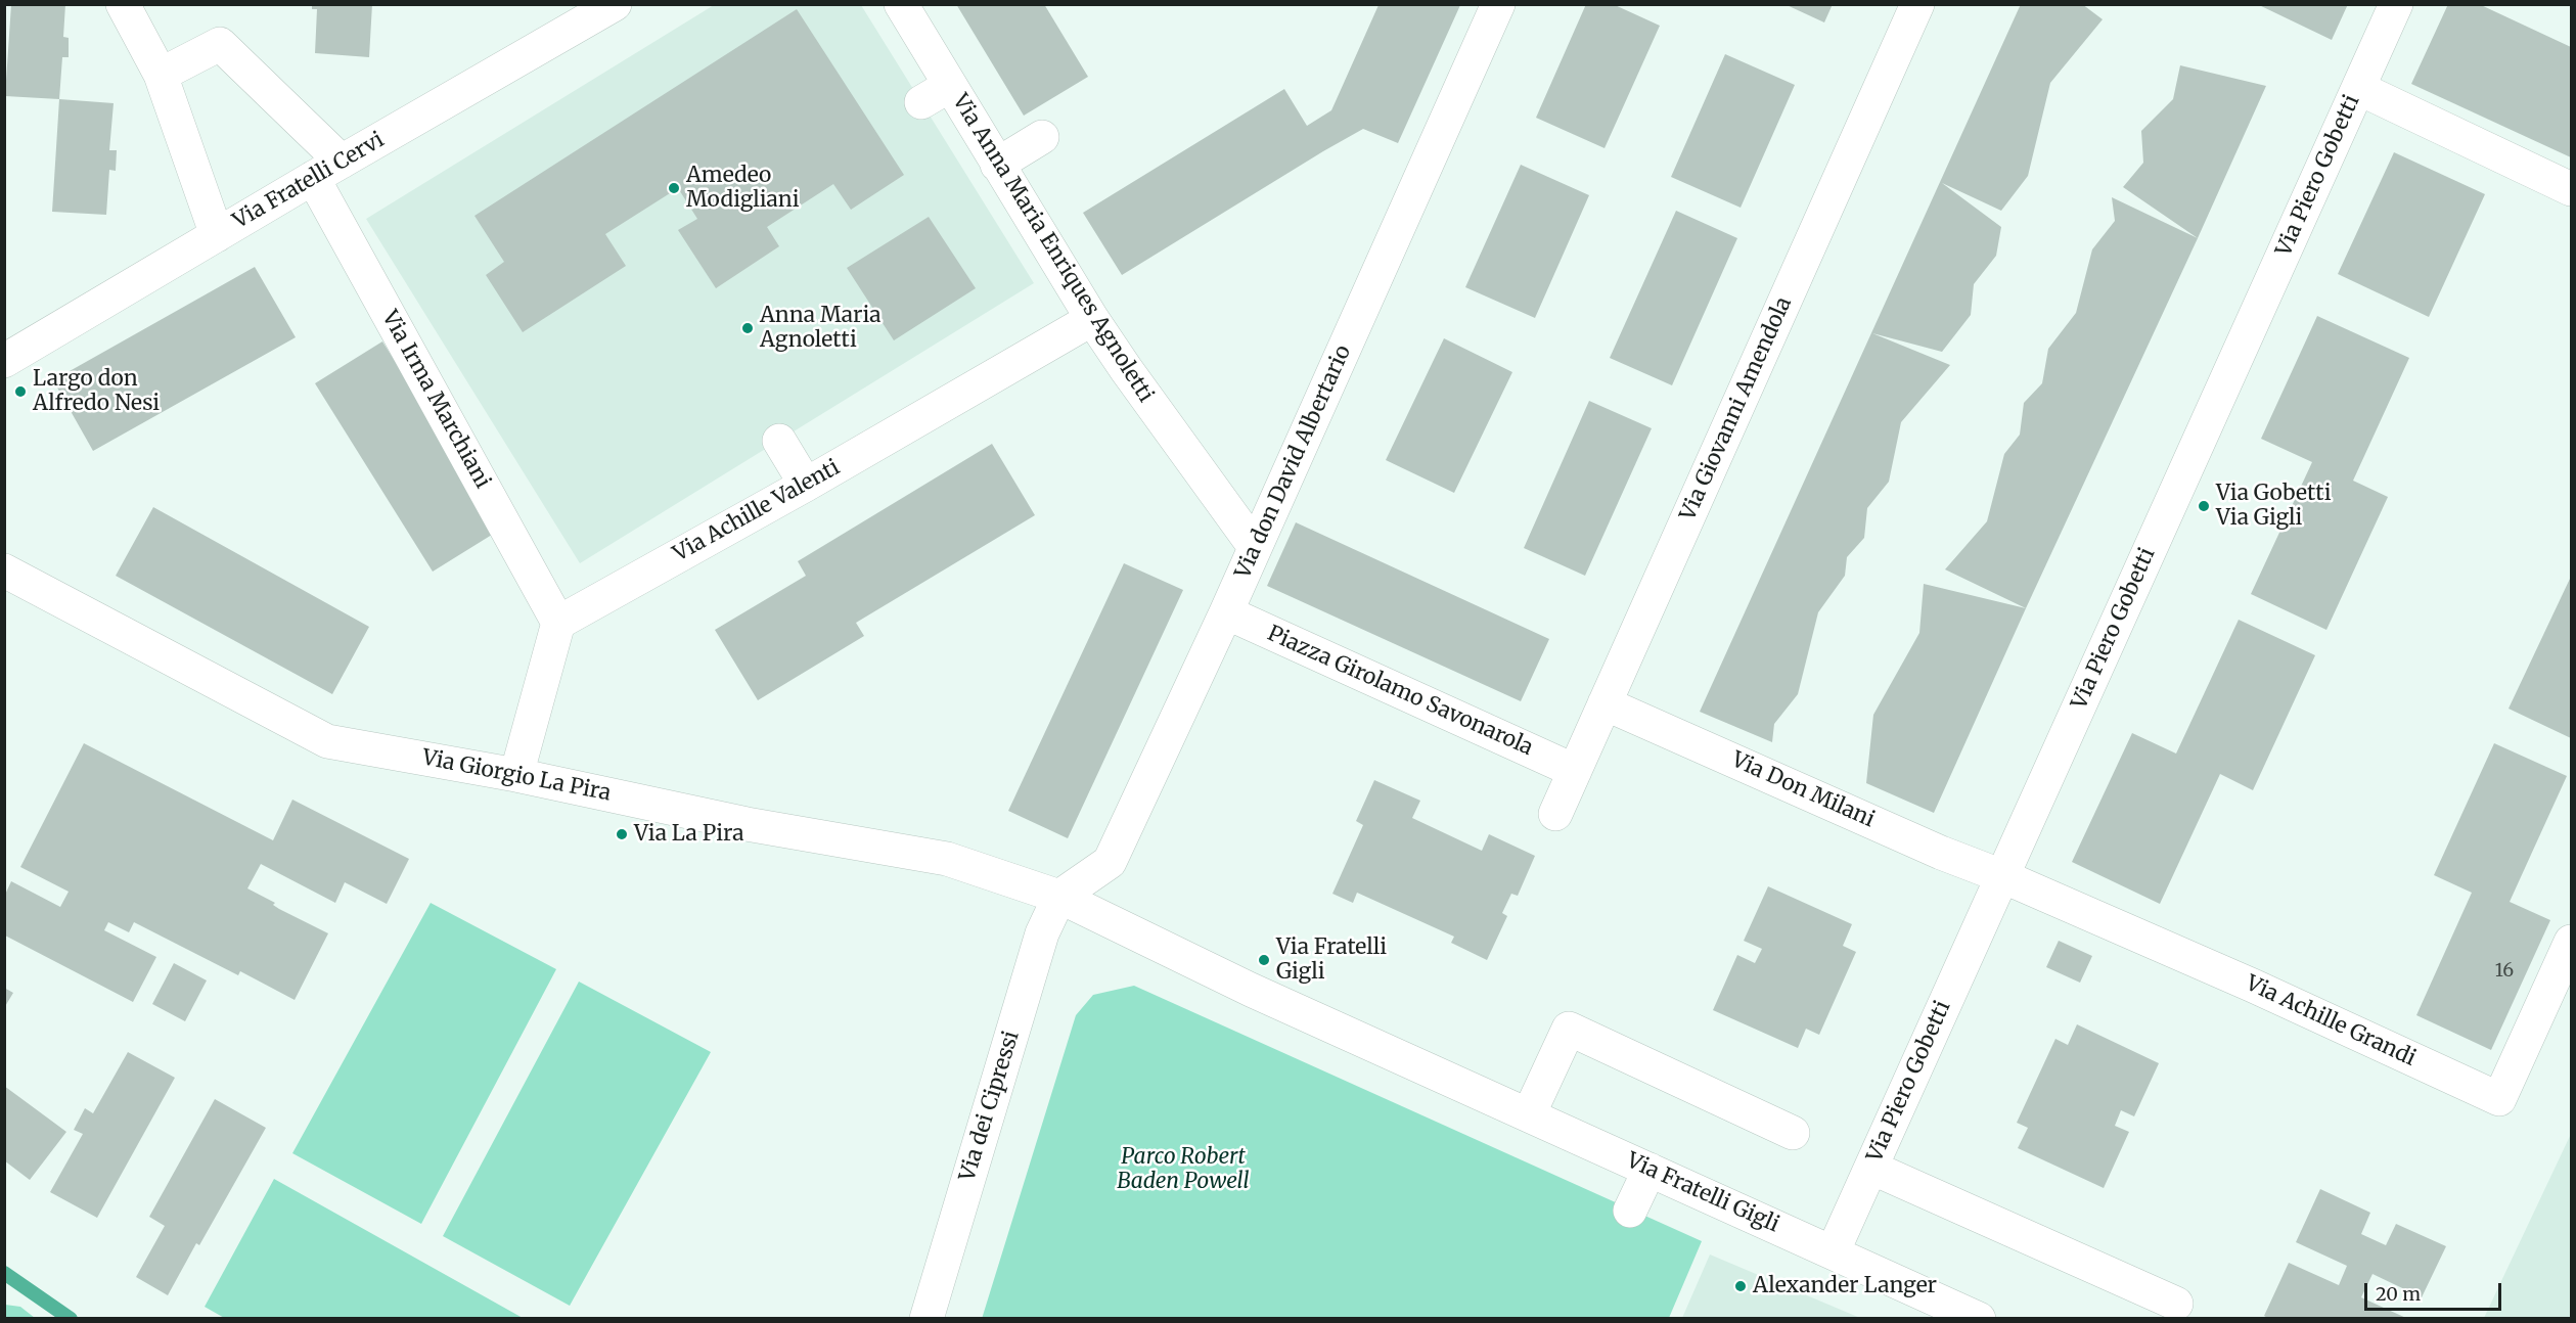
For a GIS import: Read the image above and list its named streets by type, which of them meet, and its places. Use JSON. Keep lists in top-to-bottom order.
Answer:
{
  "streets": {
    "street": [
      "Via Piero Gobetti",
      "Via Fratelli Cervi",
      "Via Anna Maria Enriques Agnoletti",
      "Via Irma Marchiani",
      "Via Giovanni Amendola",
      "Via don David Albertario",
      "Via Achille Valenti",
      "Piazza Girolamo Savonarola",
      "Via Giorgio La Pira",
      "Via Don Milani",
      "Via Achille Grandi",
      "Via dei Cipressi",
      "Via Fratelli Gigli"
    ]
  },
  "crossings": [
    ["Via Piero Gobetti", "Via Don Milani"],
    ["Via Piero Gobetti", "Via Achille Grandi"],
    ["Via Piero Gobetti", "Via Fratelli Gigli"],
    ["Via Fratelli Cervi", "Via Irma Marchiani"],
    ["Via Anna Maria Enriques Agnoletti", "Via don David Albertario"],
    ["Via Anna Maria Enriques Agnoletti", "Via Achille Valenti"],
    ["Via Irma Marchiani", "Via Achille Valenti"],
    ["Via Giovanni Amendola", "Piazza Girolamo Savonarola"],
    ["Via Giovanni Amendola", "Via Don Milani"],
    ["Via don David Albertario", "Piazza Girolamo Savonarola"],
    ["Via don David Albertario", "Via Giorgio La Pira"],
    ["Via don David Albertario", "Via dei Cipressi"],
    ["Via don David Albertario", "Via Fratelli Gigli"],
    ["Via Giorgio La Pira", "Via dei Cipressi"],
    ["Via Giorgio La Pira", "Via Fratelli Gigli"],
    ["Via Don Milani", "Via Achille Grandi"],
    ["Via dei Cipressi", "Via Fratelli Gigli"]
  ],
  "parks": ["Parco Robert Baden Powell"],
  "places": [
    "Amedeo Modigliani",
    "Anna Maria Agnoletti",
    "Largo don Alfredo Nesi",
    "Via Gobetti Via Gigli",
    "Via La Pira",
    "Via Fratelli Gigli",
    "Alexander Langer"
  ],
  "house_numbers": ["16"],
  "scale_bar": "20 m"
}
